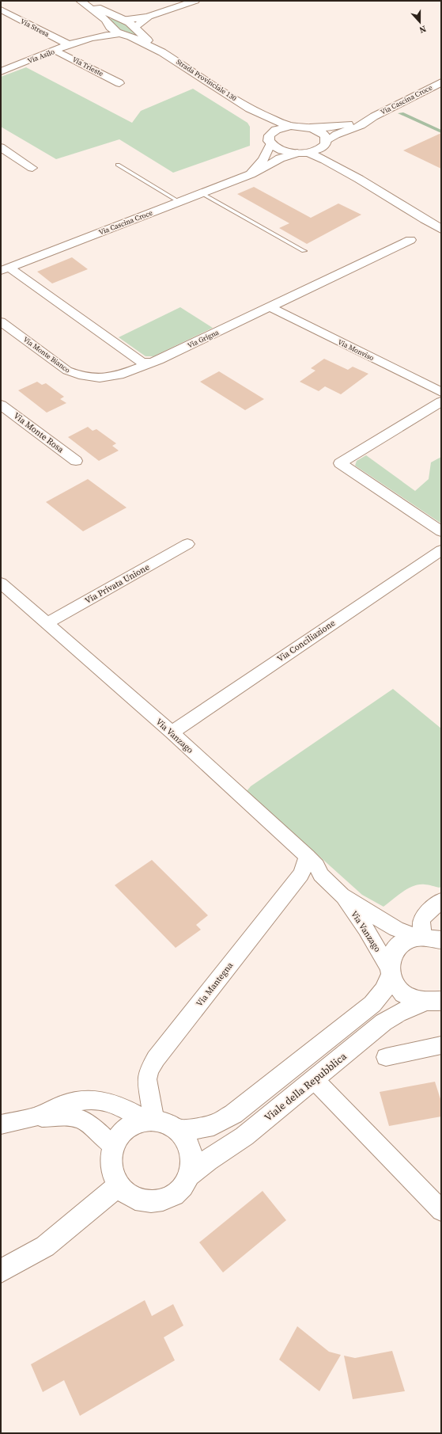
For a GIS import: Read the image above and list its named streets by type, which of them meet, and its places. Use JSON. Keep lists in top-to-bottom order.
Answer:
{
  "streets": {
    "street": [
      "Via Stresa",
      "Via Asilo",
      "Via Trieste",
      "Strada Provinciale 130",
      "Via Cascina Croce",
      "Via Grigna",
      "Via Monviso",
      "Via Monte Bianco",
      "Via Monte Rosa",
      "Via Privata Unione",
      "Via Conciliazione",
      "Via Vanzago",
      "Via Mantegna",
      "Viale della Repubblica"
    ]
  },
  "crossings": [
    ["Via Stresa", "Via Asilo"],
    ["Via Asilo", "Via Trieste"],
    ["Via Asilo", "Strada Provinciale 130"],
    ["Strada Provinciale 130", "Via Cascina Croce"],
    ["Via Grigna", "Via Monviso"],
    ["Via Grigna", "Via Monte Bianco"],
    ["Via Privata Unione", "Via Vanzago"],
    ["Via Conciliazione", "Via Vanzago"],
    ["Via Vanzago", "Via Mantegna"],
    ["Via Mantegna", "Viale della Repubblica"]
  ],
  "north": "bottom"
}
